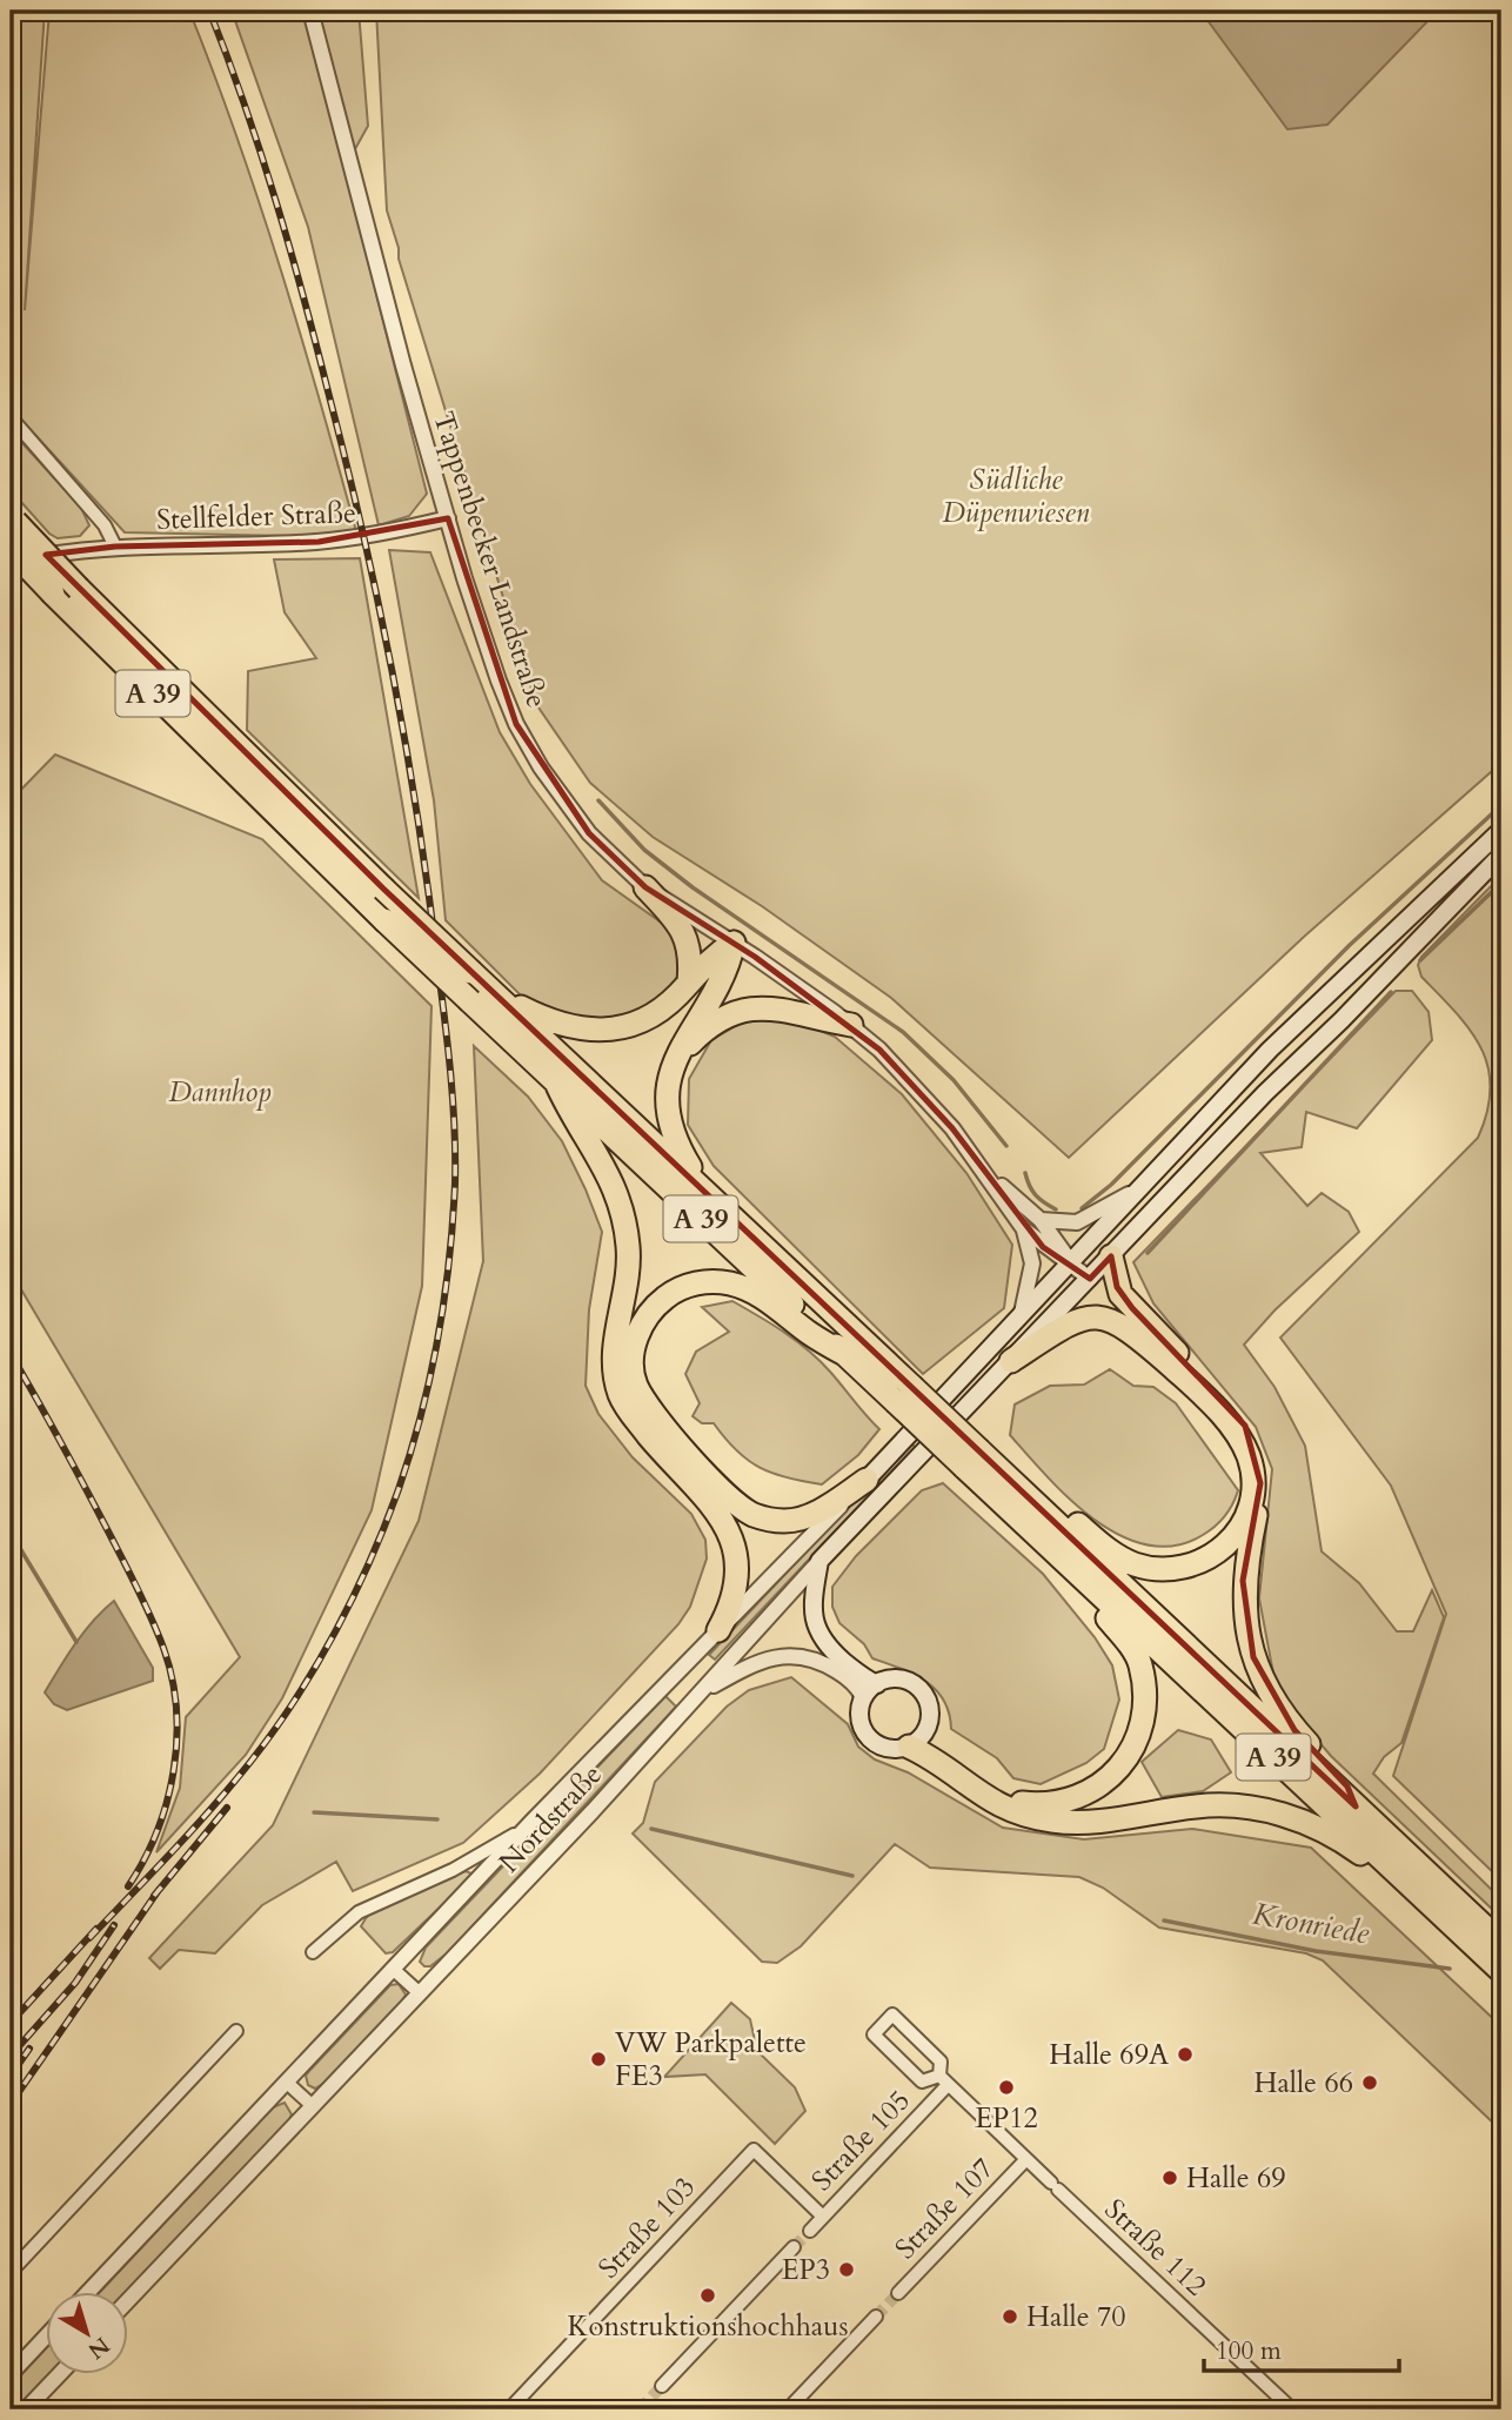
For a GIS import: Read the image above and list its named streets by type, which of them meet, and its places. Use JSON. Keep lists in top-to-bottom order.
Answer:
{
  "streets": {
    "highway": ["A 39"],
    "street": [
      "Stellfelder Straße",
      "Tappenbecker Landstraße",
      "Nordstraße",
      "Straße 105",
      "Straße 107",
      "Straße 103",
      "Straße 112"
    ]
  },
  "crossings": [
    ["Stellfelder Straße", "Tappenbecker Landstraße"],
    ["Straße 105", "Straße 103"],
    ["Straße 105", "Straße 112"],
    ["Straße 107", "Straße 112"]
  ],
  "water": ["Kronriede"],
  "parks": ["Südliche Düpenwiesen", "Dannhop"],
  "places": [
    "Halle 69A",
    "VW Parkpalette FE3",
    "Halle 66",
    "EP12",
    "Halle 69",
    "EP3",
    "Konstruktionshochhaus",
    "Halle 70"
  ],
  "scale_bar": "100 m",
  "north": "bottom right"
}
